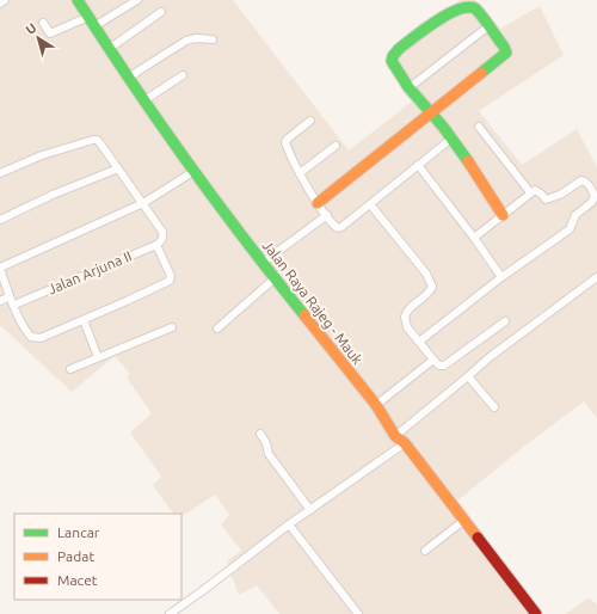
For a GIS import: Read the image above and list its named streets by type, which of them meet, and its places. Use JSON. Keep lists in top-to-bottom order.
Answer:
{
  "streets": {
    "main road": ["Jalan Raya Rajeg - Mauk"],
    "street": ["Jalan Arjuna II"]
  },
  "legend": ["Lancar", "Padat", "Macet"],
  "north": "top left"
}
